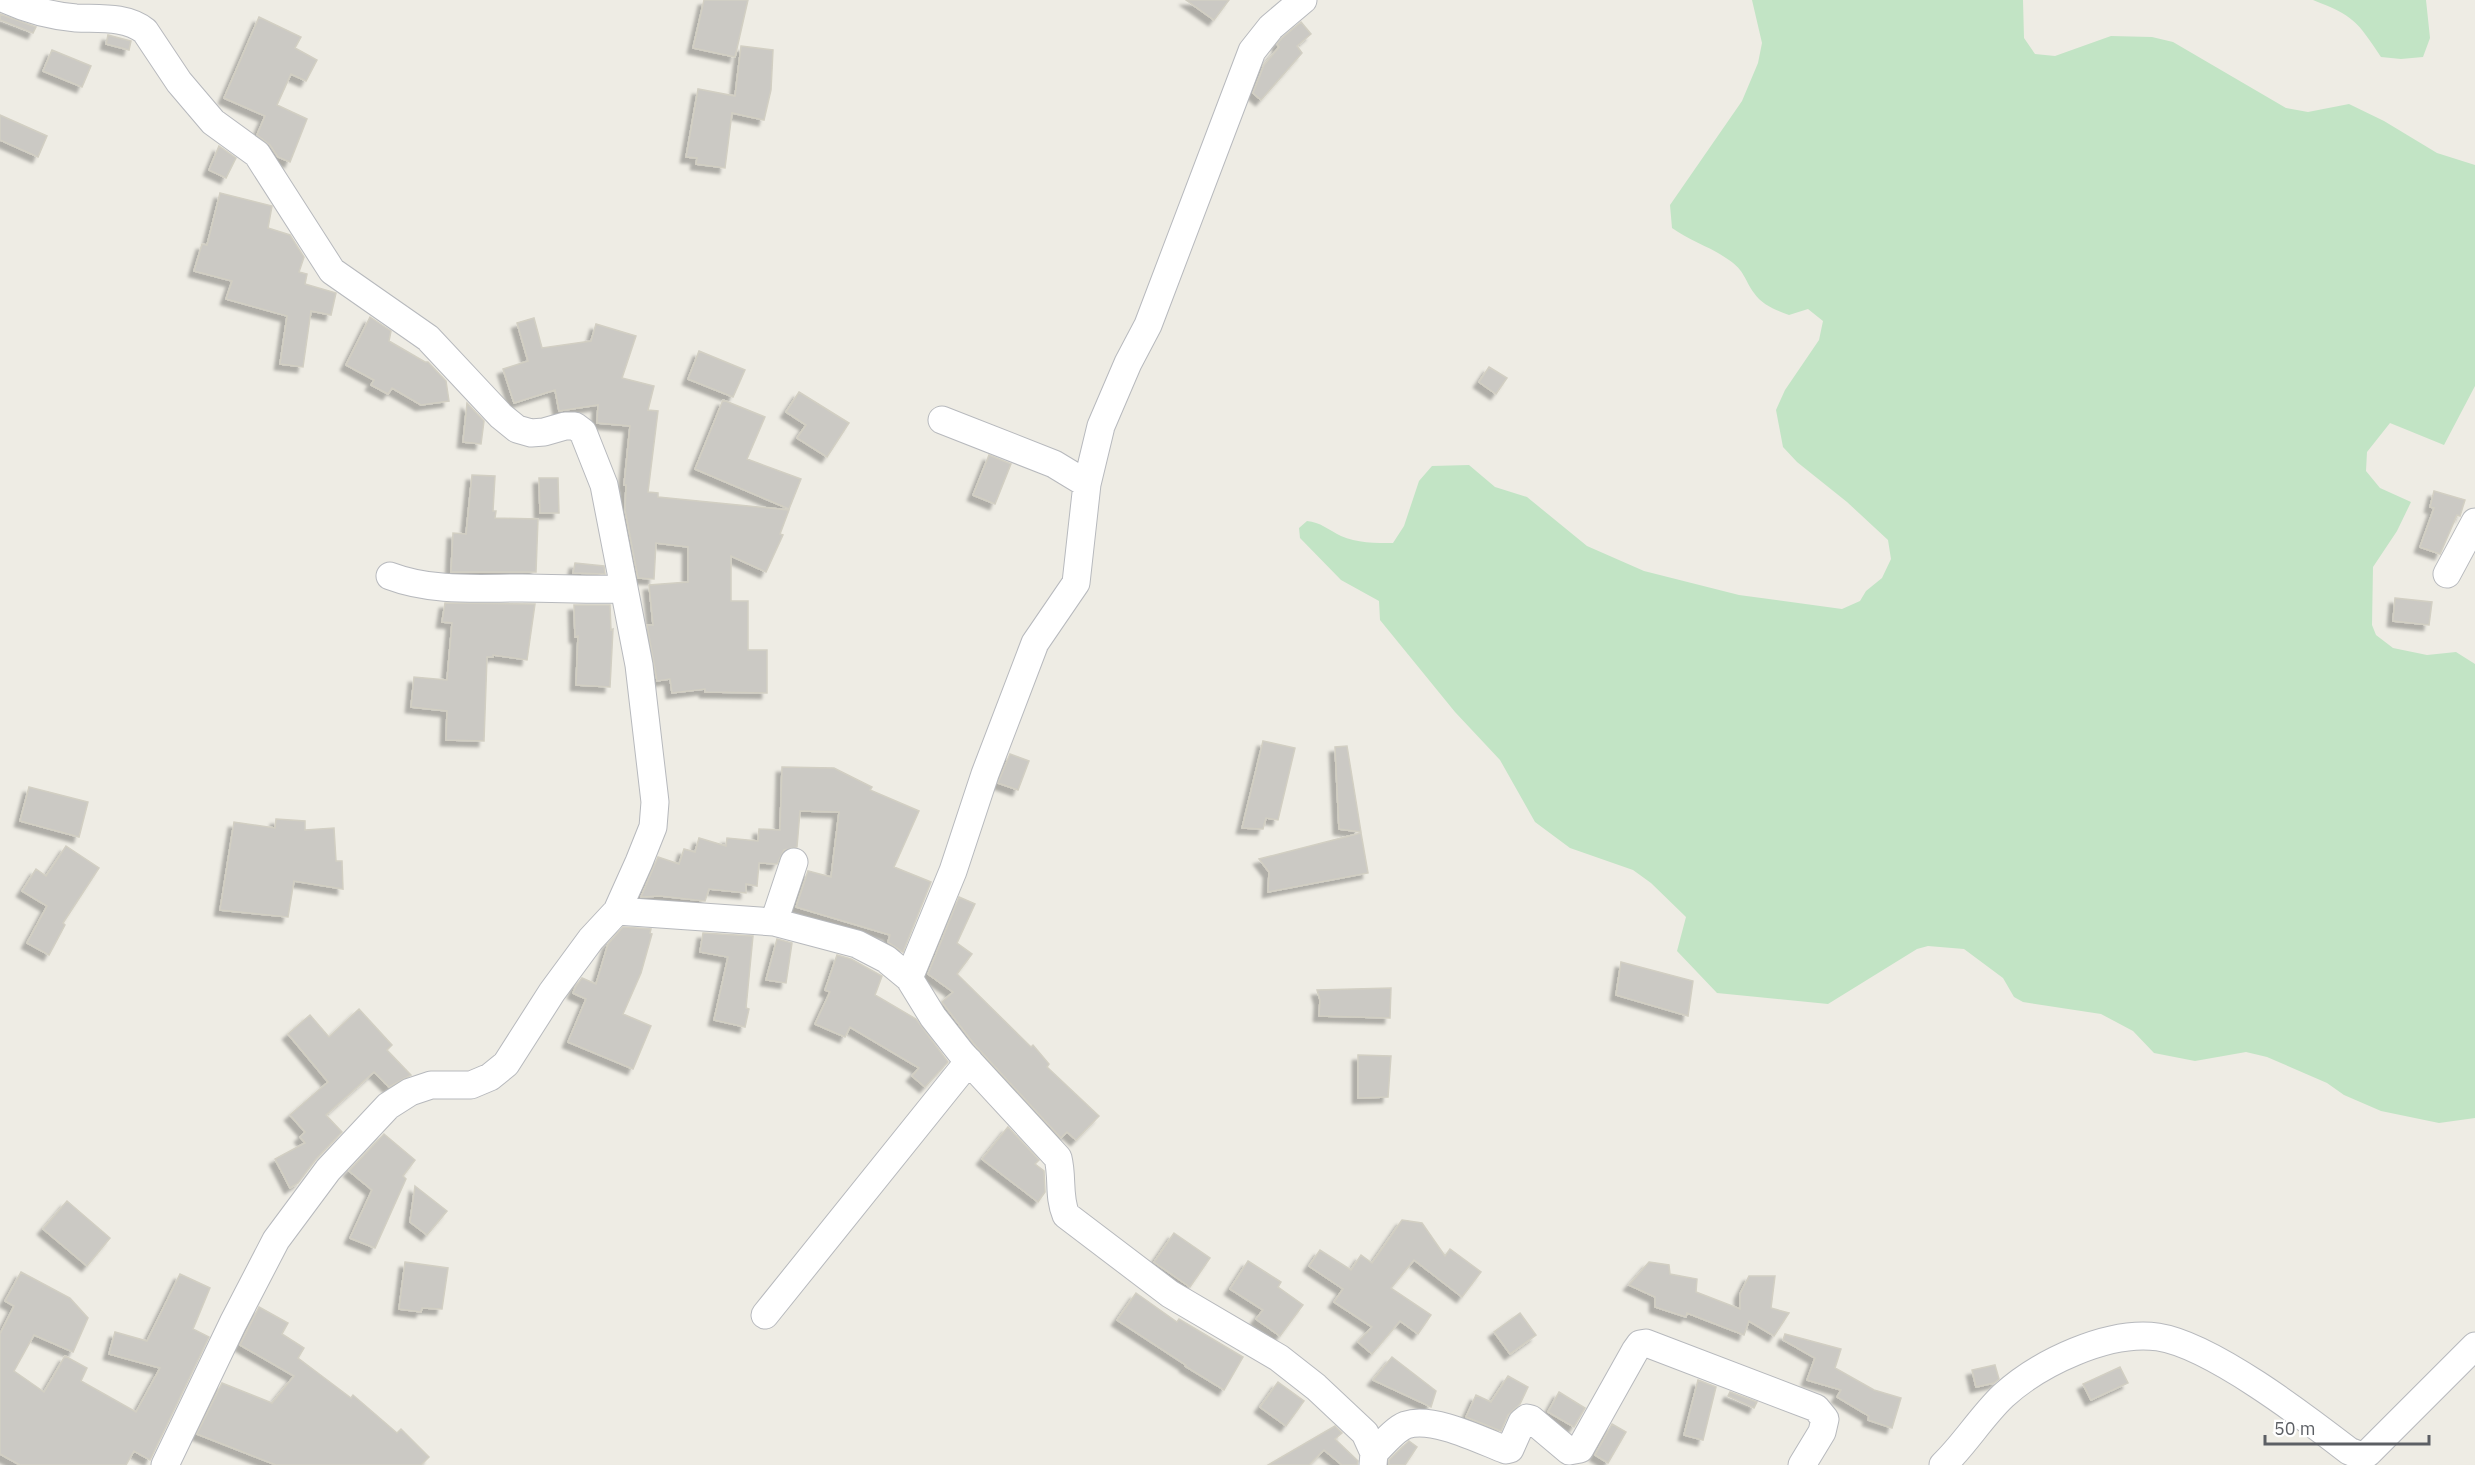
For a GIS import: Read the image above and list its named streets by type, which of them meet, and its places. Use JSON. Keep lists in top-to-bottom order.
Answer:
{
  "scale_bar": "50 m"
}
